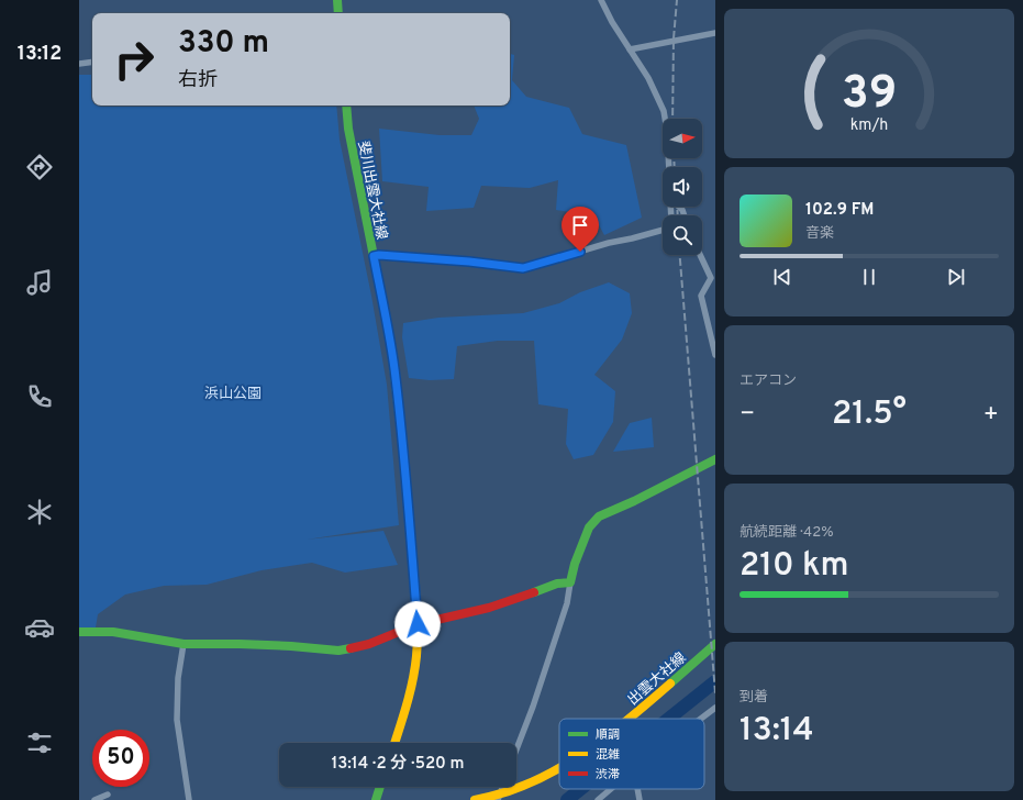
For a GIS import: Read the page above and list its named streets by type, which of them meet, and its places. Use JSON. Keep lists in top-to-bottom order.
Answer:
{
  "streets": {
    "main road": ["斐川出雲大社線", "出雲大社線"]
  },
  "parks": ["浜山公園"],
  "legend": ["順調", "混雑", "渋滞"],
  "north": "right",
  "page": {
    "tabs": "13:12",
    "turn": ["330 m", "右折"],
    "song": ["102.9 FM", "音楽"],
    "tile": [
      "エアコン",
      ["航続距離 · 42%", "210 km"],
      ["到着", "13:14"]
    ],
    "heat": ["−", "21.5°", "+"],
    "limit": "50",
    "trip": "13:14 · 2 分 · 520 m",
    "gauge": ["39", "km/h"]
  }
}
